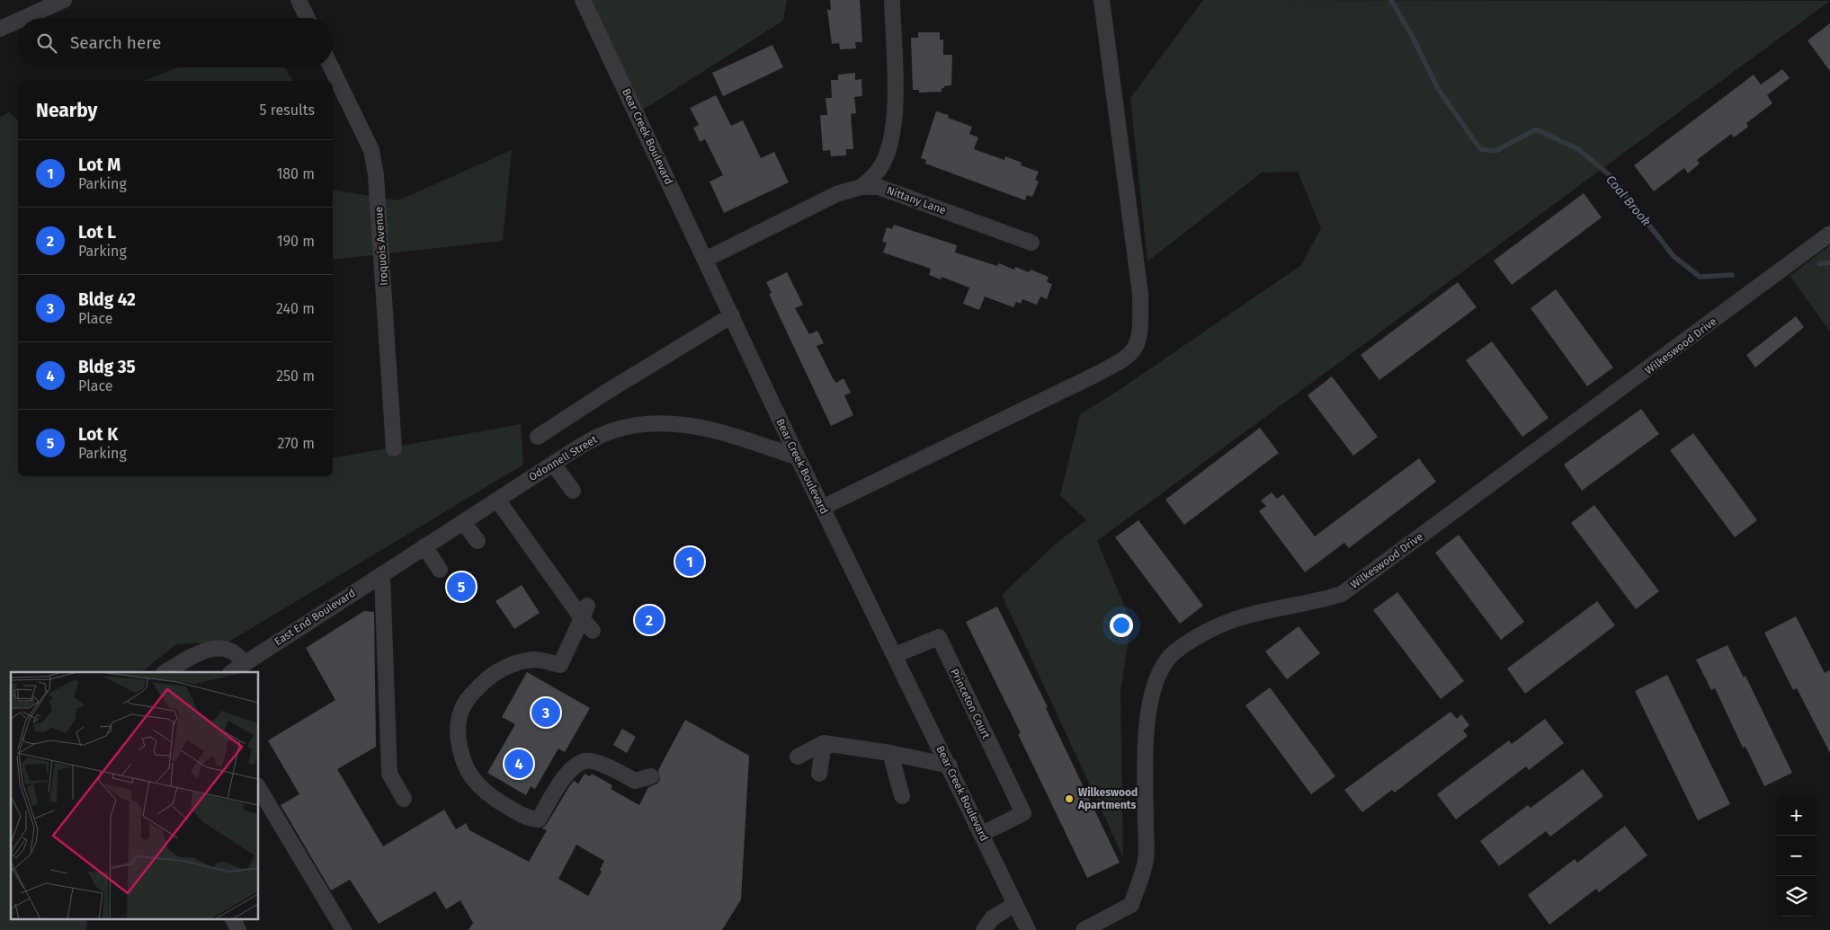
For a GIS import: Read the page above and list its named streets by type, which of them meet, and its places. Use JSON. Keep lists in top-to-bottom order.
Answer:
{
  "streets": {
    "street": [
      "Bear Creek Boulevard",
      "Nittany Lane",
      "Iroquois Avenue",
      "Wilkeswood Drive",
      "Odonnell Street",
      "East End Boulevard",
      "Princeton Court"
    ]
  },
  "crossings": [
    ["Bear Creek Boulevard", "Nittany Lane"],
    ["Bear Creek Boulevard", "Odonnell Street"],
    ["Bear Creek Boulevard", "Princeton Court"],
    ["Odonnell Street", "East End Boulevard"]
  ],
  "water": ["Coal Brook"],
  "places": ["Wilkeswood Apartments"],
  "page": {
    "search": "Search here",
    "heading": ["Nearby", "5 results"],
    "list": [
      {
        "mark": "1",
        "name": "Lot M",
        "note": "Parking",
        "value": "180 m"
      },
      {
        "mark": "2",
        "name": "Lot L",
        "note": "Parking",
        "value": "190 m"
      },
      {
        "mark": "3",
        "name": "Bldg 42",
        "note": "Place",
        "value": "240 m"
      },
      {
        "mark": "4",
        "name": "Bldg 35",
        "note": "Place",
        "value": "250 m"
      },
      {
        "mark": "5",
        "name": "Lot K",
        "note": "Parking",
        "value": "270 m"
      }
    ],
    "pins": [
      "1",
      "5",
      "2",
      "3",
      "4"
    ],
    "map_buttons": ["+", "−"]
  }
}
